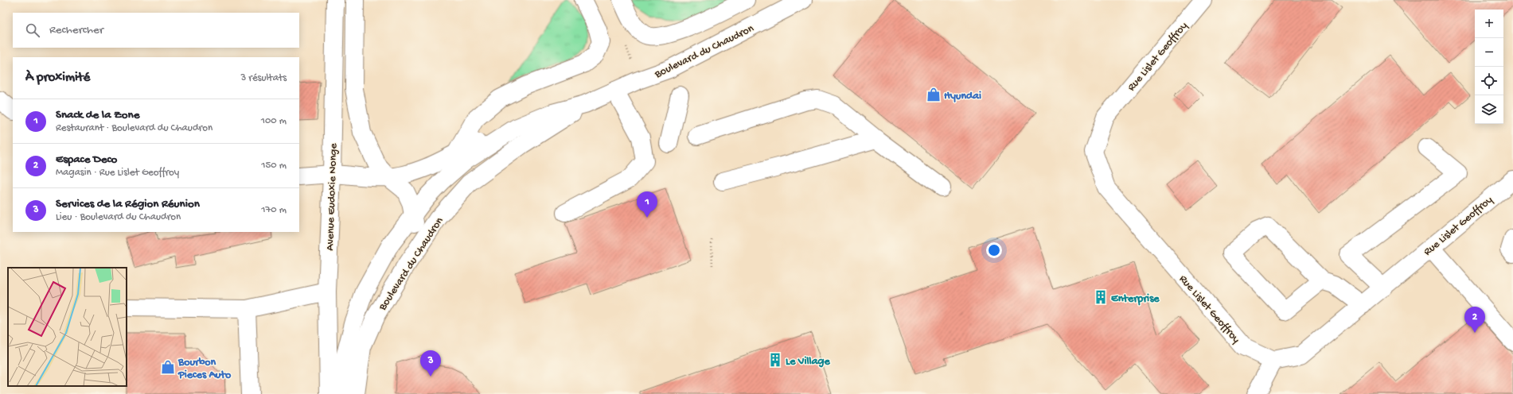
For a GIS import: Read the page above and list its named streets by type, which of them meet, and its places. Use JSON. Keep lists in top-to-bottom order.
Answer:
{
  "streets": {
    "main road": ["Boulevard du Chaudron", "Rue Lislet Geoffroy", "Avenue Eudoxie Nonge"]
  },
  "places": {
    "shop": ["Hyundai", "Bourbon Pieces Auto"],
    "building": ["Enterprise", "Le Village"]
  },
  "page": {
    "map_buttons": ["+", "−"],
    "search": "Rechercher",
    "heading": ["À proximité", "3 résultats"],
    "list": [
      {
        "mark": "1",
        "name": "Snack de la Zone",
        "note": "Restaurant · Boulevard du Chaudron",
        "value": "100 m"
      },
      {
        "mark": "2",
        "name": "Espace Deco",
        "note": "Magasin · Rue Lislet Geoffroy",
        "value": "150 m"
      },
      {
        "mark": "3",
        "name": "Services de la Région Réunion",
        "note": "Lieu · Boulevard du Chaudron",
        "value": "170 m"
      }
    ],
    "pins": ["1", "2", "3"]
  }
}
